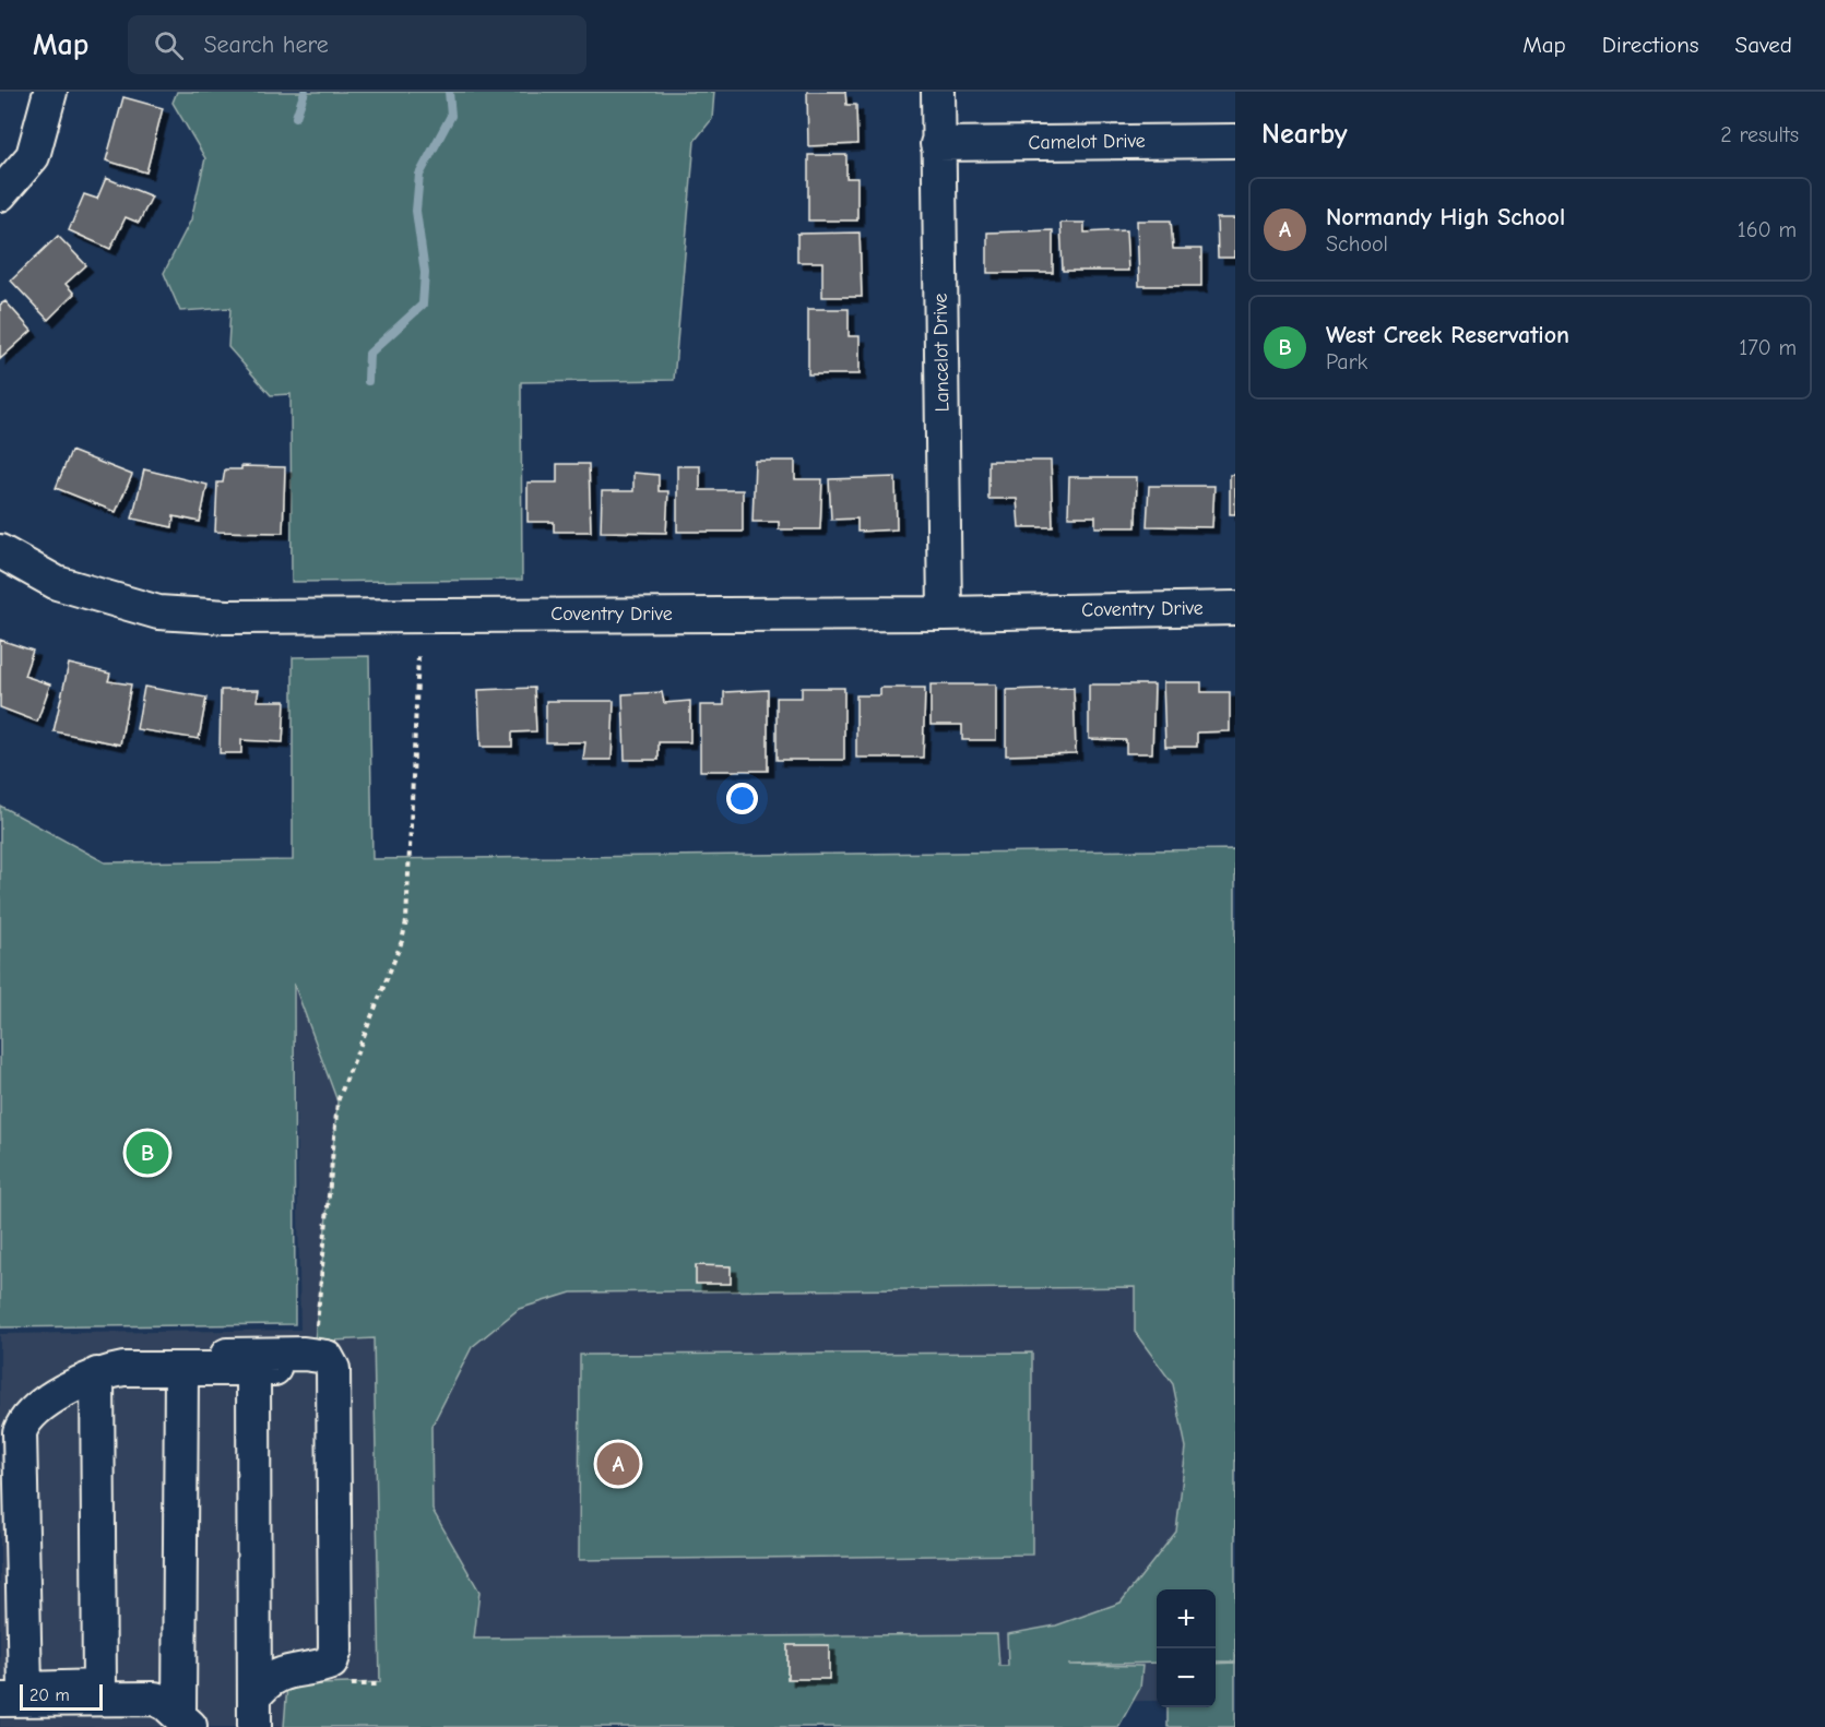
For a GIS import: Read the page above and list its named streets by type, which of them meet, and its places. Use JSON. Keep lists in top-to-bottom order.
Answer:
{
  "streets": {
    "street": ["Camelot Drive", "Lancelot Drive", "Coventry Drive"]
  },
  "crossings": [
    ["Camelot Drive", "Lancelot Drive"],
    ["Lancelot Drive", "Coventry Drive"]
  ],
  "scale_bar": "20 m",
  "page": {
    "header": "Map",
    "search": "Search here",
    "nav": ["Map", "Directions", "Saved"],
    "heading": ["Nearby", "2 results"],
    "list": [
      {
        "mark": "A",
        "name": "Normandy High School",
        "note": "School",
        "value": "160 m"
      },
      {
        "mark": "B",
        "name": "West Creek Reservation",
        "note": "Park",
        "value": "170 m"
      }
    ],
    "pins": ["B", "A"],
    "map_buttons": ["+", "−"],
    "scale": "20 m"
  }
}
